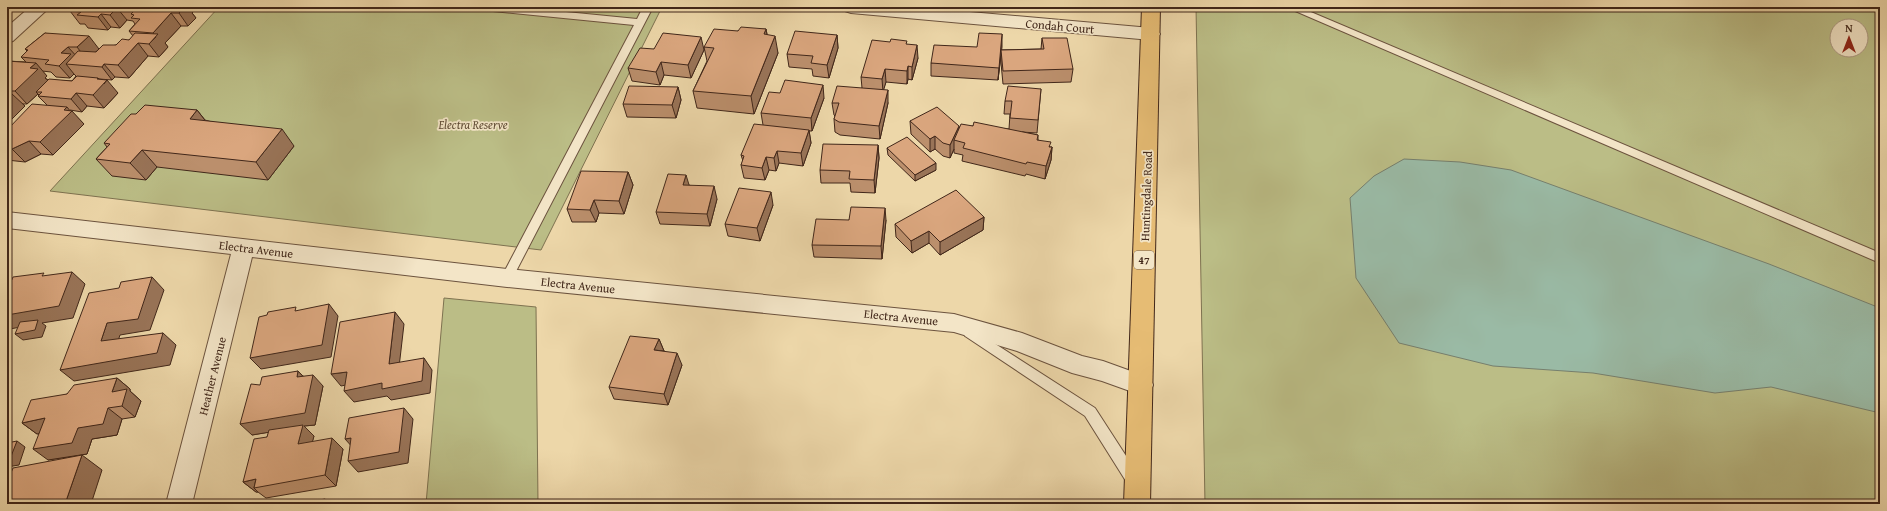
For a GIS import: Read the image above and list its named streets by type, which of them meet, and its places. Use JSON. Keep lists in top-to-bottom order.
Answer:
{
  "streets": {
    "main road": ["Huntingdale Road", "47"],
    "street": ["Condah Court", "Electra Avenue", "Heather Avenue"]
  },
  "crossings": [
    ["Condah Court", "Huntingdale Road"],
    ["Huntingdale Road", "Electra Avenue"],
    ["Electra Avenue", "Heather Avenue"]
  ],
  "parks": ["Electra Reserve"],
  "north": "top"
}
